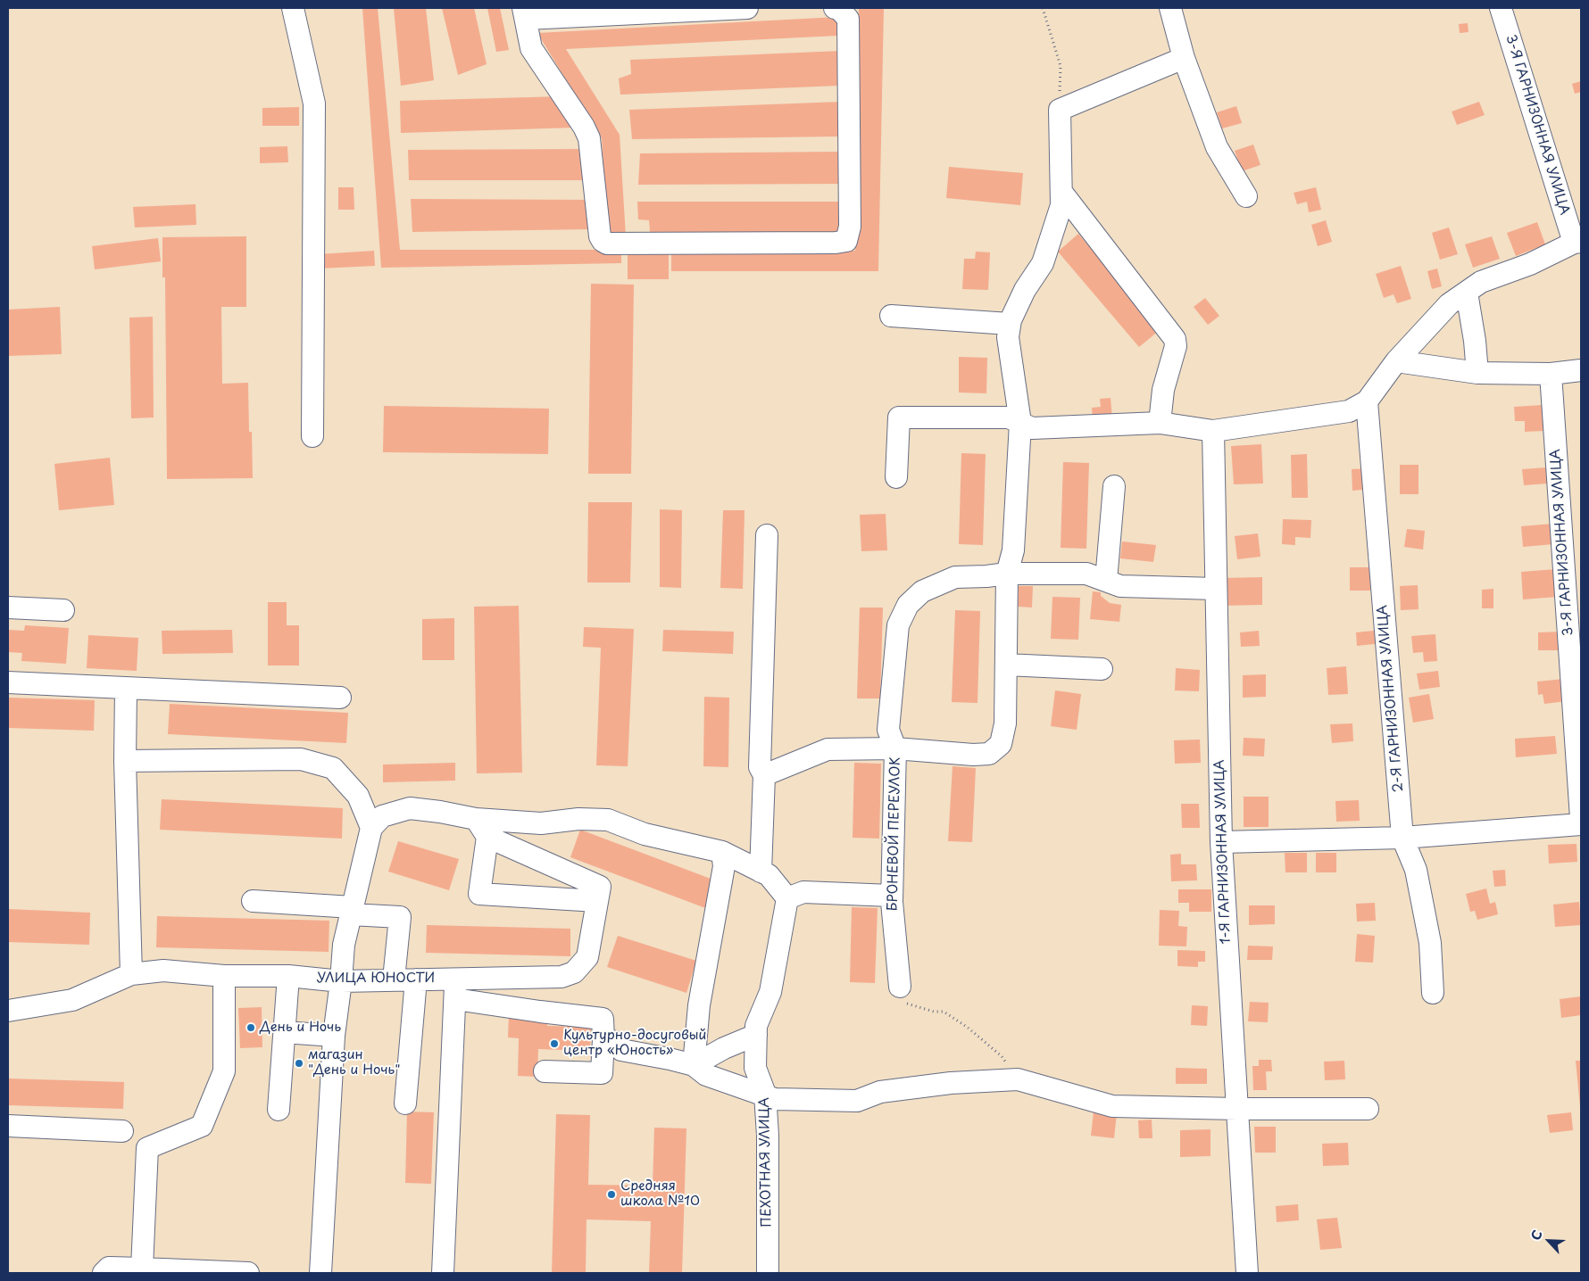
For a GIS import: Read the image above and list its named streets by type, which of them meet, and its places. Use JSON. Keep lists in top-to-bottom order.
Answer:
{
  "streets": {
    "street": [
      "3-Я ГАРНИЗОННАЯ УЛИЦА",
      "2-Я ГАРНИЗОННАЯ УЛИЦА",
      "БРОНЕВОЙ ПЕРЕУЛОК",
      "1-Я ГАРНИЗОННАЯ УЛИЦА",
      "УЛИЦА ЮНОСТИ",
      "ПЕХОТНАЯ УЛИЦА"
    ]
  },
  "crossings": [
    ["БРОНЕВОЙ ПЕРЕУЛОК", "1-Я ГАРНИЗОННАЯ УЛИЦА"]
  ],
  "places": [
    "День и Ночь",
    "Культурно-досуговый центр «Юность»",
    "магазин \"День и Ночь\"",
    "Средняя школа №10"
  ],
  "north": "top left"
}
